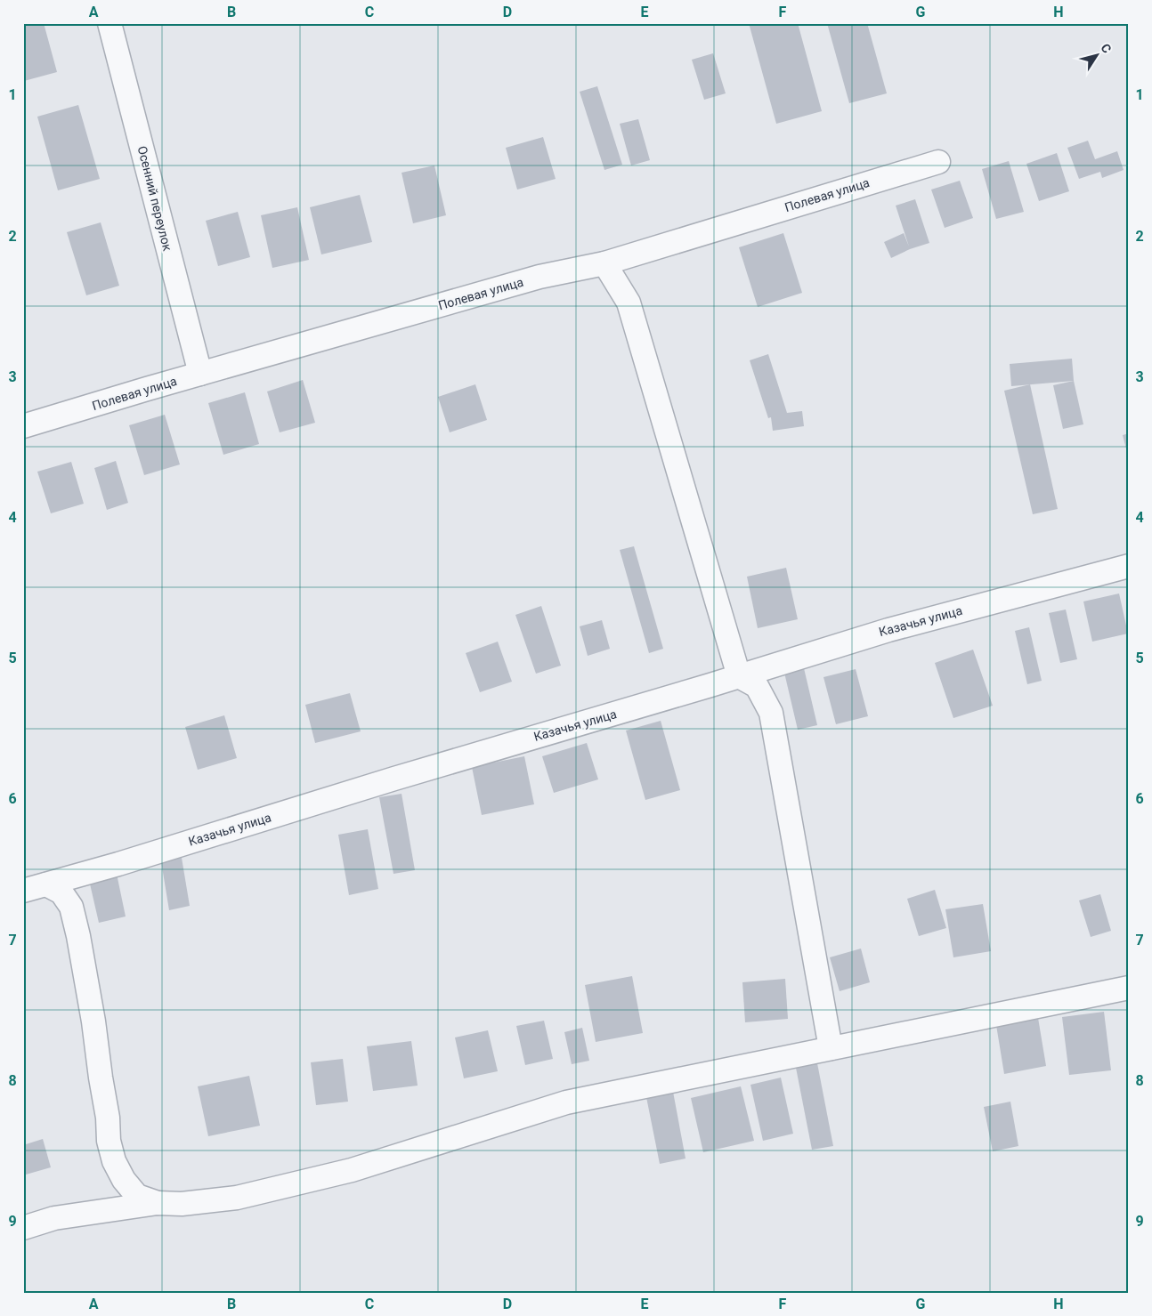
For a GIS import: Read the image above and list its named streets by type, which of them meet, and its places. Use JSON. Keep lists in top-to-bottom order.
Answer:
{
  "streets": {
    "street": ["Полевая улица", "Осенний переулок", "Казачья улица"]
  },
  "crossings": [
    ["Полевая улица", "Осенний переулок"]
  ],
  "north": "top right",
  "grid": {
    "columns": [
      "A",
      "B",
      "C",
      "D",
      "E",
      "F",
      "G",
      "H"
    ],
    "rows": [
      "1",
      "2",
      "3",
      "4",
      "5",
      "6",
      "7",
      "8",
      "9"
    ]
  }
}
